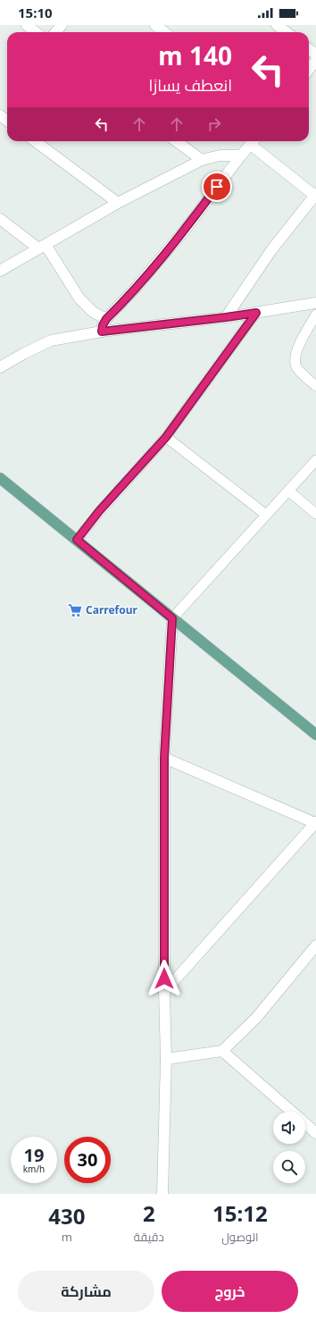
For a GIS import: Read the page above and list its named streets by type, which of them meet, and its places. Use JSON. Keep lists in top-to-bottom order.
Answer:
{
  "places": {
    "supermarket": ["Carrefour"]
  },
  "page": {
    "status": "15:10",
    "turn": ["140 m", "انعطف يسارًا"],
    "speed": "19 km/h",
    "limit": "30",
    "eta": [
      "15:12",
      "الوصول",
      "2",
      "دقيقة",
      "430",
      "m"
    ],
    "buttons": ["خروج", "مشاركة"]
  }
}
